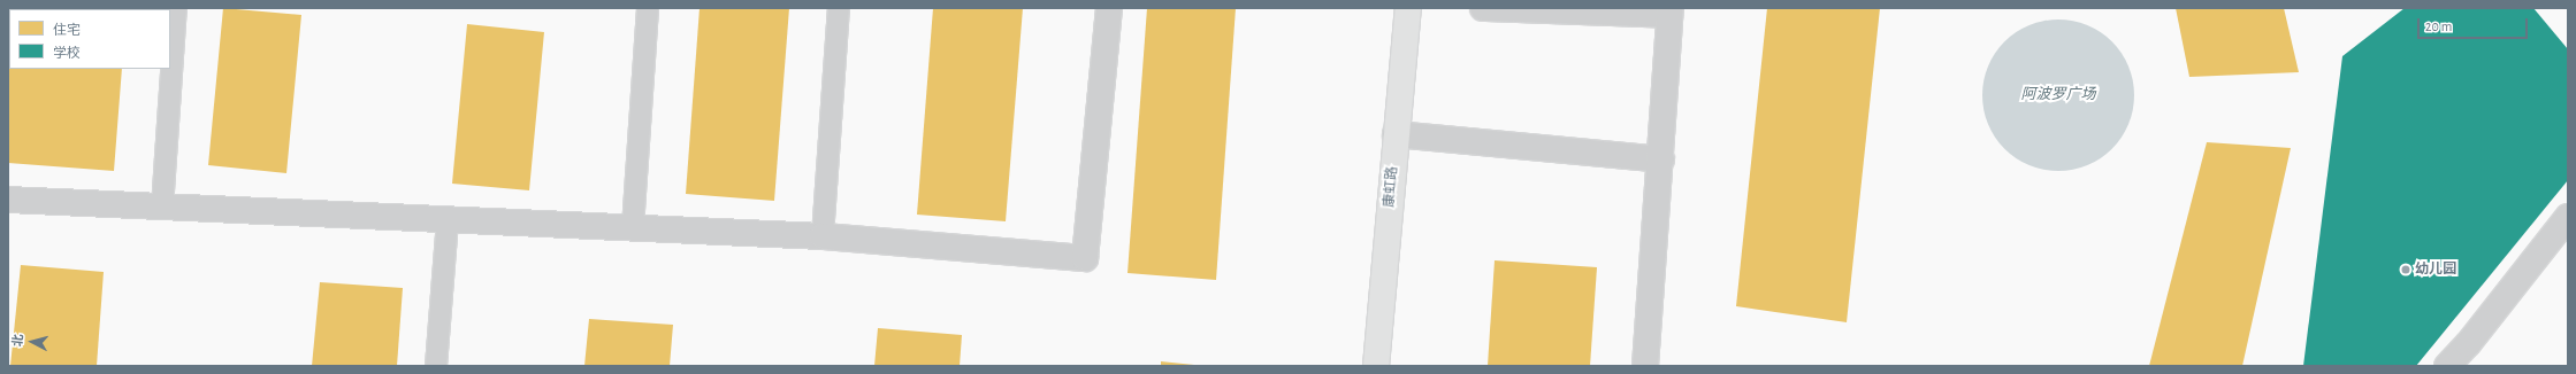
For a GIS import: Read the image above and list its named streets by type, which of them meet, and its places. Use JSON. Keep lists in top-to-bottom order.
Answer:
{
  "streets": {
    "main road": ["康虹路"]
  },
  "water": ["阿波罗广场"],
  "places": ["幼儿园"],
  "legend": ["住宅", "学校"],
  "scale_bar": "20 m",
  "north": "left"
}
